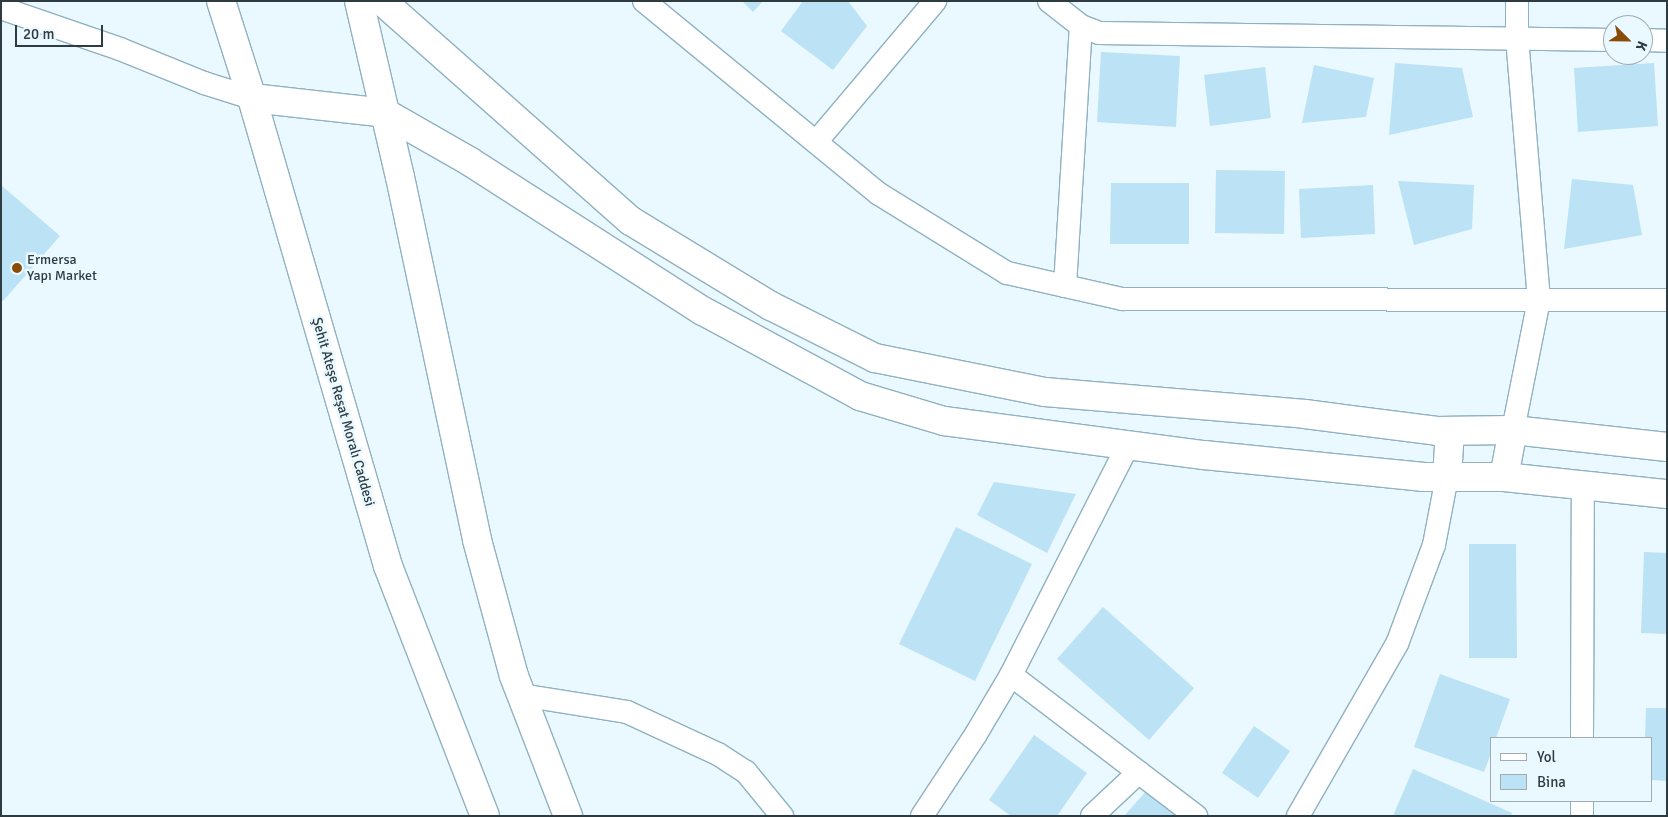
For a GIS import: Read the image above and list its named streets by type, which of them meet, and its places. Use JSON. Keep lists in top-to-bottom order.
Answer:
{
  "streets": {
    "street": ["Şehit Ateşe Reşat Moralı Caddesi"]
  },
  "places": ["Ermersa Yapı Market"],
  "legend": ["Yol", "Bina"],
  "scale_bar": "20 m",
  "north": "bottom right"
}
